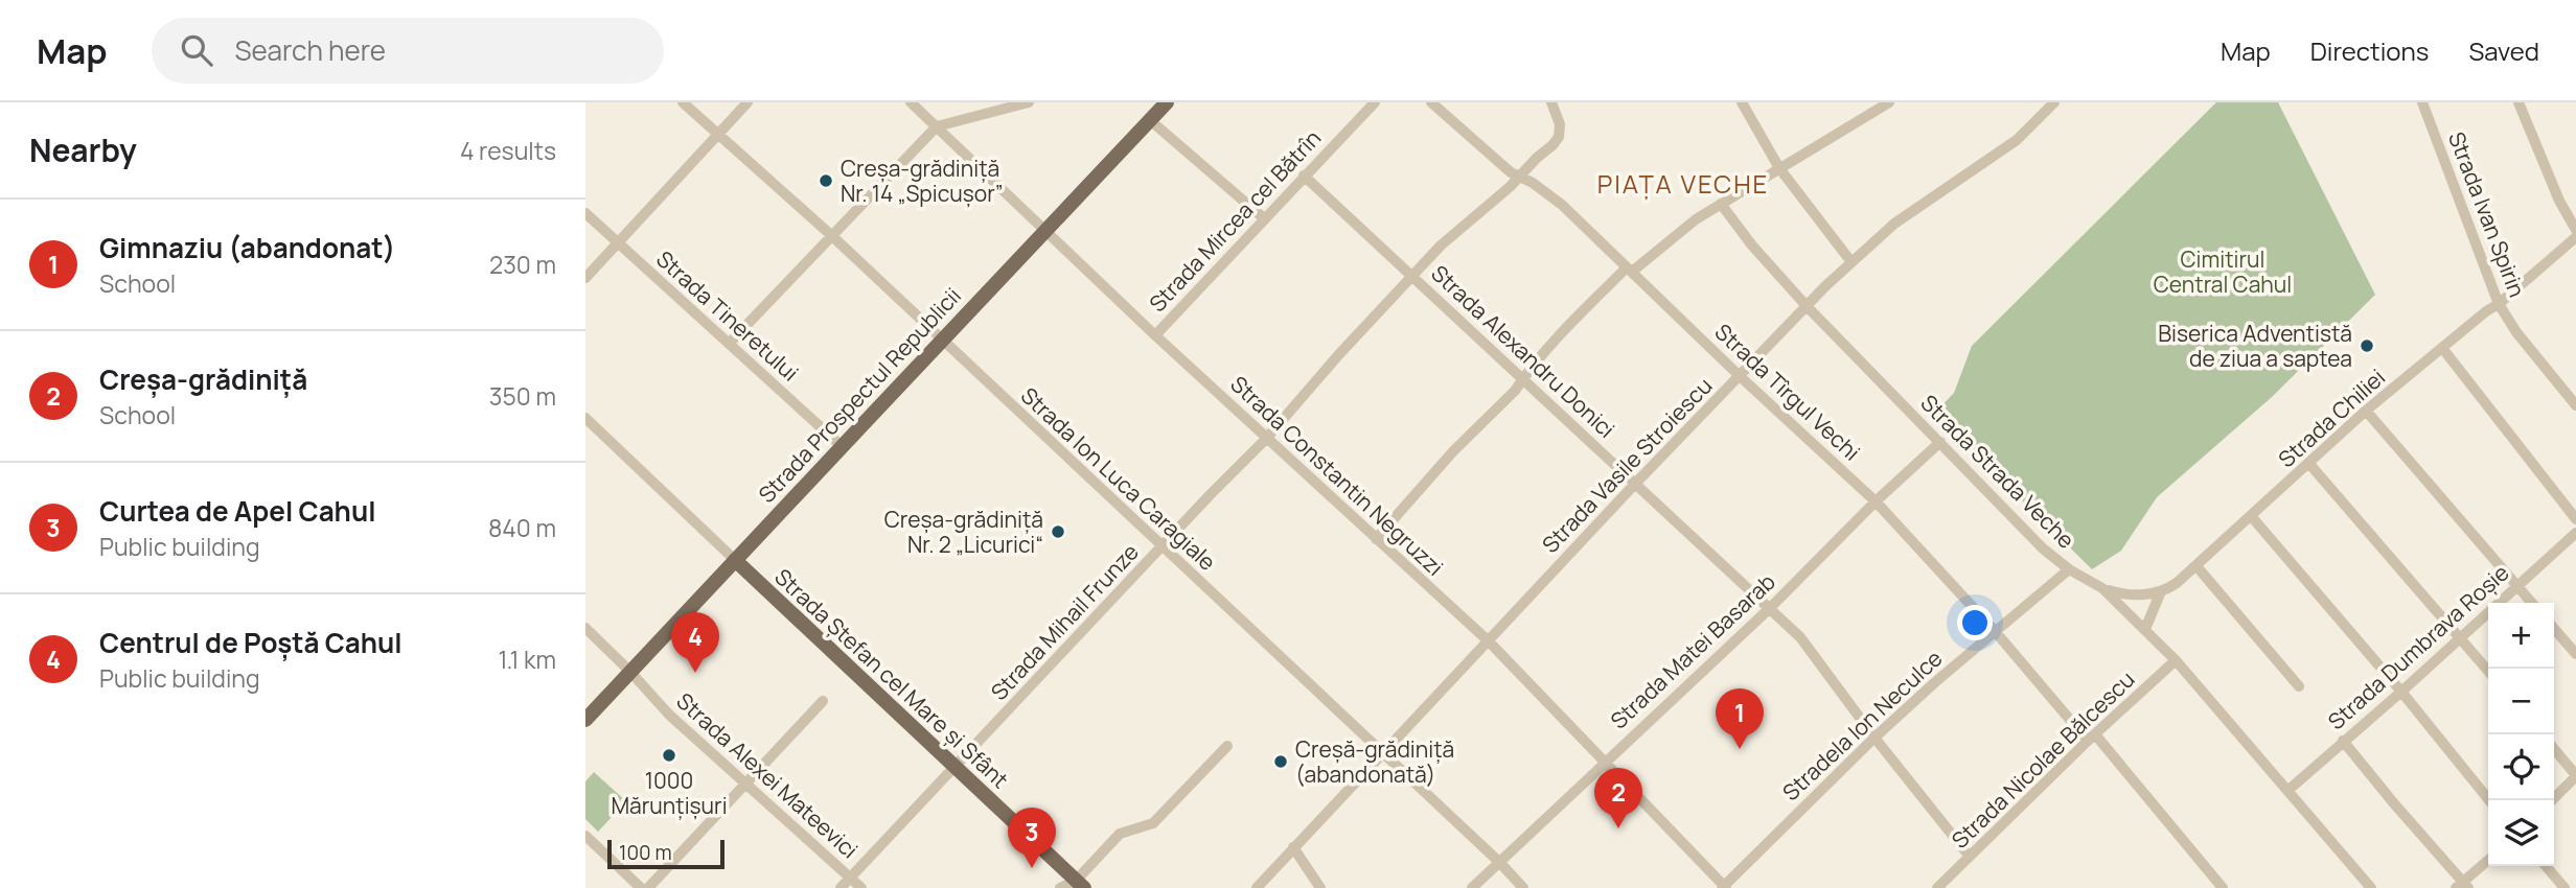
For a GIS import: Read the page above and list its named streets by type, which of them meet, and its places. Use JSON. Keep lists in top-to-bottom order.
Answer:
{
  "streets": {
    "main road": ["Strada Prospectul Republicii", "Strada Ștefan cel Mare și Sfânt"],
    "street": [
      "Strada Ivan Spirin",
      "Strada Mircea cel Bătrîn",
      "Strada Tineretului",
      "Strada Alexandru Donici",
      "Strada Tîrgul Vechi",
      "Strada Chiliei",
      "Strada Vasile Stroiescu",
      "Strada Strada Veche",
      "Strada Constantin Negruzzi",
      "Strada Ion Luca Caragiale",
      "Strada Mihail Frunze",
      "Strada Dumbrava Roșie",
      "Strada Matei Basarab",
      "Stradela Ion Neculce",
      "Strada Nicolae Bălcescu",
      "Strada Alexei Mateevici"
    ]
  },
  "crossings": [
    ["Strada Ivan Spirin", "Strada Chiliei"],
    ["Strada Mircea cel Bătrîn", "Strada Alexandru Donici"],
    ["Strada Mircea cel Bătrîn", "Strada Constantin Negruzzi"],
    ["Strada Tineretului", "Strada Prospectul Republicii"],
    ["Strada Alexandru Donici", "Strada Vasile Stroiescu"],
    ["Strada Alexandru Donici", "Strada Mihail Frunze"],
    ["Strada Alexandru Donici", "Strada Matei Basarab"],
    ["Strada Alexandru Donici", "Stradela Ion Neculce"],
    ["Strada Alexandru Donici", "Strada Nicolae Bălcescu"],
    ["Strada Tîrgul Vechi", "Strada Vasile Stroiescu"],
    ["Strada Tîrgul Vechi", "Strada Mihail Frunze"],
    ["Strada Tîrgul Vechi", "Strada Matei Basarab"],
    ["Strada Tîrgul Vechi", "Stradela Ion Neculce"],
    ["Strada Tîrgul Vechi", "Strada Nicolae Bălcescu"],
    ["Strada Prospectul Republicii", "Strada Constantin Negruzzi"],
    ["Strada Prospectul Republicii", "Strada Ion Luca Caragiale"],
    ["Strada Prospectul Republicii", "Strada Ștefan cel Mare și Sfânt"],
    ["Strada Prospectul Republicii", "Strada Alexei Mateevici"],
    ["Strada Vasile Stroiescu", "Strada Strada Veche"],
    ["Strada Vasile Stroiescu", "Strada Constantin Negruzzi"],
    ["Strada Vasile Stroiescu", "Strada Ion Luca Caragiale"],
    ["Strada Strada Veche", "Strada Dumbrava Roșie"],
    ["Strada Strada Veche", "Strada Matei Basarab"],
    ["Strada Strada Veche", "Stradela Ion Neculce"],
    ["Strada Strada Veche", "Strada Nicolae Bălcescu"],
    ["Strada Constantin Negruzzi", "Strada Mihail Frunze"],
    ["Strada Constantin Negruzzi", "Strada Matei Basarab"],
    ["Strada Constantin Negruzzi", "Stradela Ion Neculce"],
    ["Strada Ion Luca Caragiale", "Strada Mihail Frunze"],
    ["Strada Ion Luca Caragiale", "Strada Matei Basarab"],
    ["Strada Mihail Frunze", "Strada Ștefan cel Mare și Sfânt"],
    ["Strada Mihail Frunze", "Strada Alexei Mateevici"]
  ],
  "districts": ["PIAȚA VECHE"],
  "parks": ["Cimitirul Central Cahul"],
  "places": [
    "Creșa-grădiniță Nr. 14 „Spicușor”",
    "Biserica Adventistă de ziua a saptea",
    "Creșa-grădiniță Nr. 2 „Licurici“",
    "1000 Mărunțișuri",
    "Creșă-grădiniță (abandonată)"
  ],
  "scale_bar": "100 m",
  "page": {
    "header": "Map",
    "search": "Search here",
    "nav": ["Map", "Directions", "Saved"],
    "heading": ["Nearby", "4 results"],
    "list": [
      {
        "mark": "1",
        "name": "Gimnaziu (abandonat)",
        "note": "School",
        "value": "230 m"
      },
      {
        "mark": "2",
        "name": "Creșa-grădiniță",
        "note": "School",
        "value": "350 m"
      },
      {
        "mark": "3",
        "name": "Curtea de Apel Cahul",
        "note": "Public building",
        "value": "840 m"
      },
      {
        "mark": "4",
        "name": "Centrul de Poștă Cahul",
        "note": "Public building",
        "value": "1.1 km"
      }
    ],
    "map_buttons": ["+", "−"],
    "pins": [
      "4",
      "1",
      "2",
      "3"
    ],
    "scale": "100 m"
  }
}
